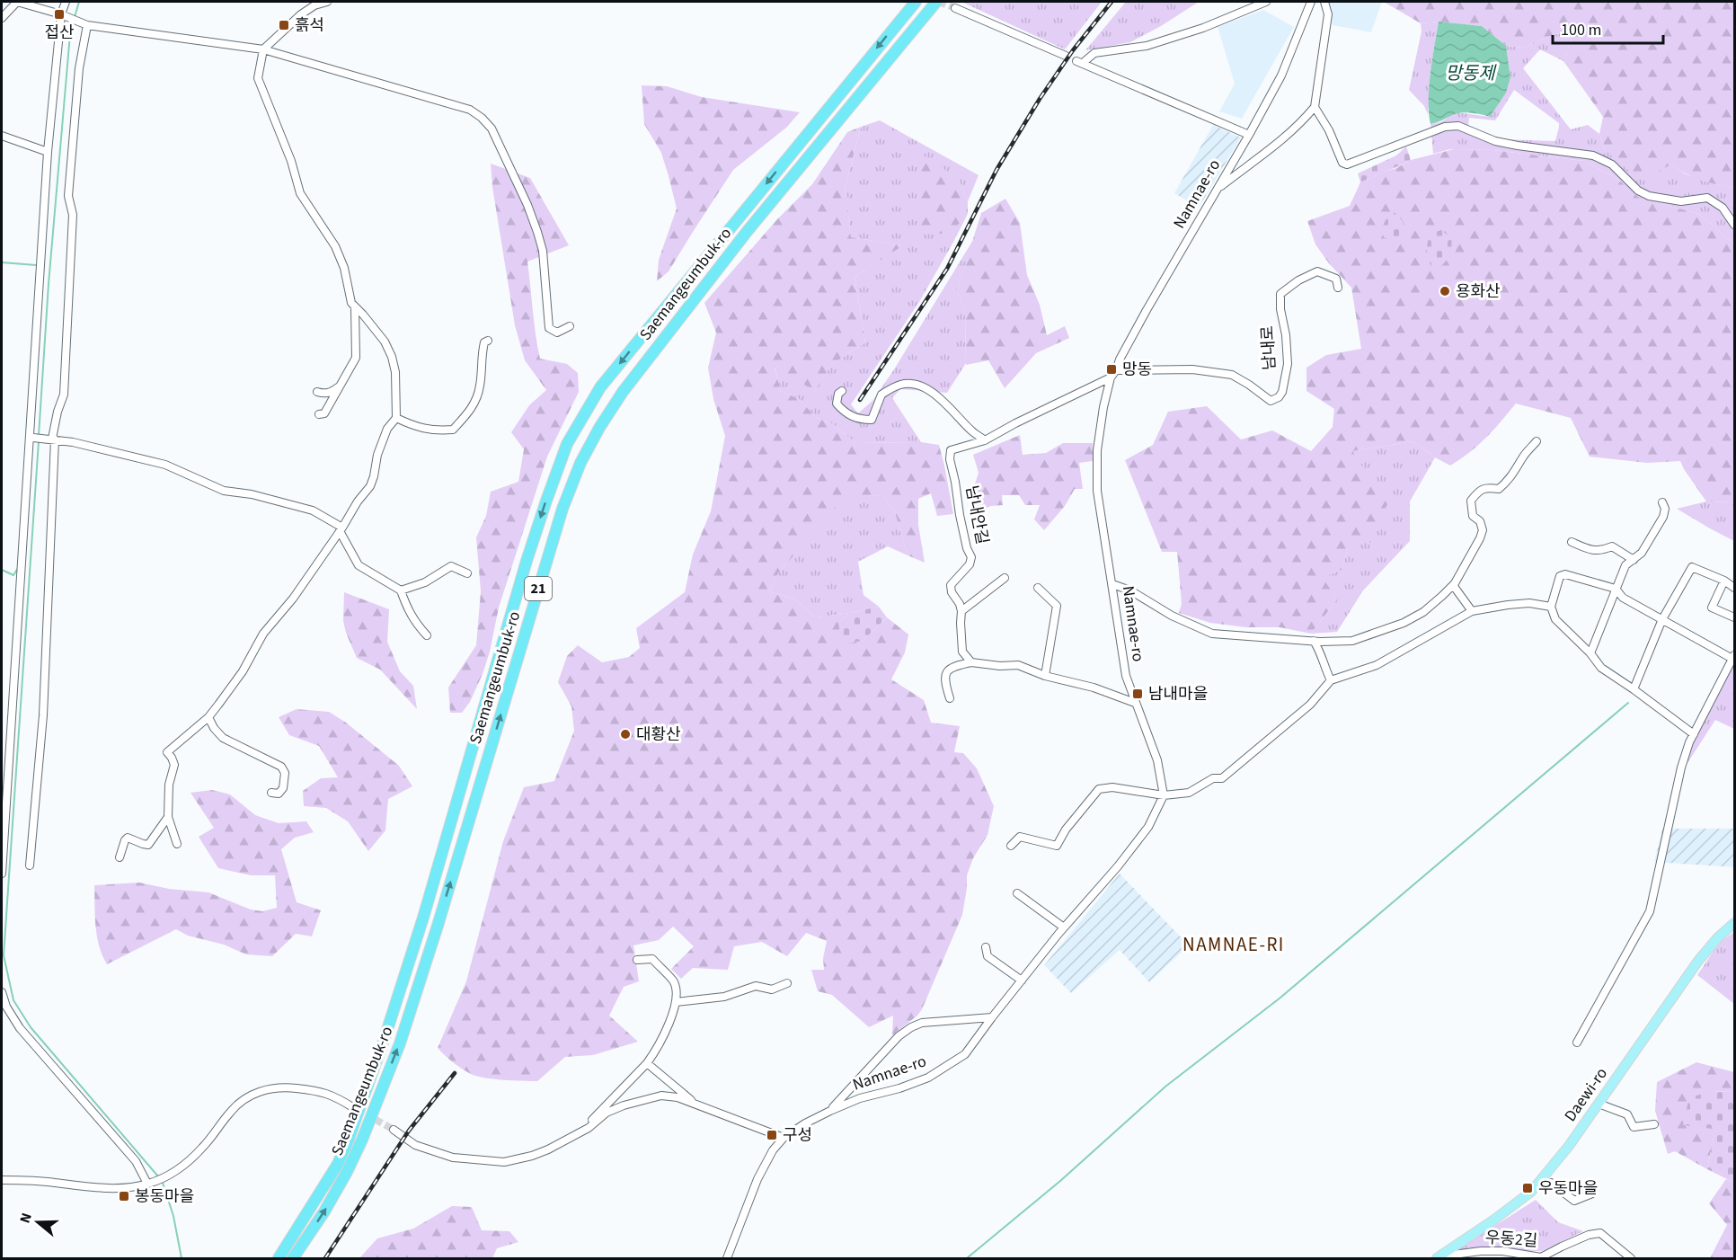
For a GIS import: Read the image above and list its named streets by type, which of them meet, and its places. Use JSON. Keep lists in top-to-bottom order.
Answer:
{
  "streets": {
    "highway": ["Saemangeumbuk-ro", "21"],
    "main road": ["Daewi-ro"],
    "street": [
      "Namnae-ro",
      "남내로",
      "남내안길",
      "우동2길"
    ]
  },
  "crossings": [
    ["Namnae-ro", "남내로"],
    ["Namnae-ro", "남내안길"],
    ["Daewi-ro", "우동2길"]
  ],
  "districts": ["NAMNAE-RI"],
  "water": ["망동제"],
  "places": {
    "transit": [
      "접산",
      "흙석",
      "망동",
      "남내마을",
      "구성",
      "우동마을",
      "봉동마을"
    ],
    "other": ["용화산", "대황산"]
  },
  "scale_bar": "100 m",
  "north": "left"
}
